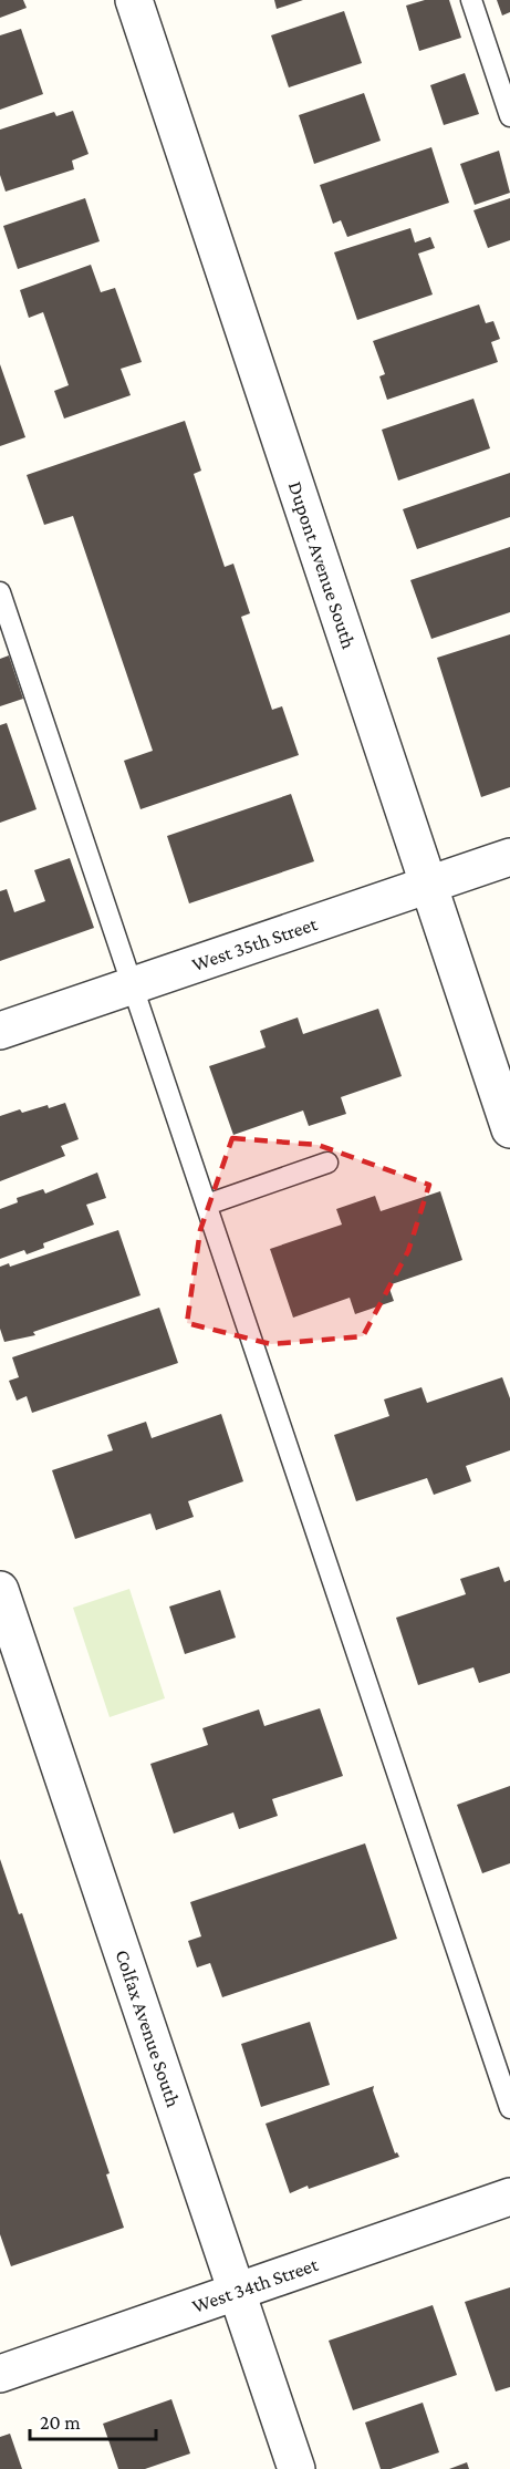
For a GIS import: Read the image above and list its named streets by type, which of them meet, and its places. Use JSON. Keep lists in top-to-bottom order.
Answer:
{
  "streets": {
    "street": [
      "Dupont Avenue South",
      "West 35th Street",
      "Colfax Avenue South",
      "West 34th Street"
    ]
  },
  "crossings": [
    ["Dupont Avenue South", "West 35th Street"],
    ["Colfax Avenue South", "West 34th Street"]
  ],
  "scale_bar": "20 m"
}
